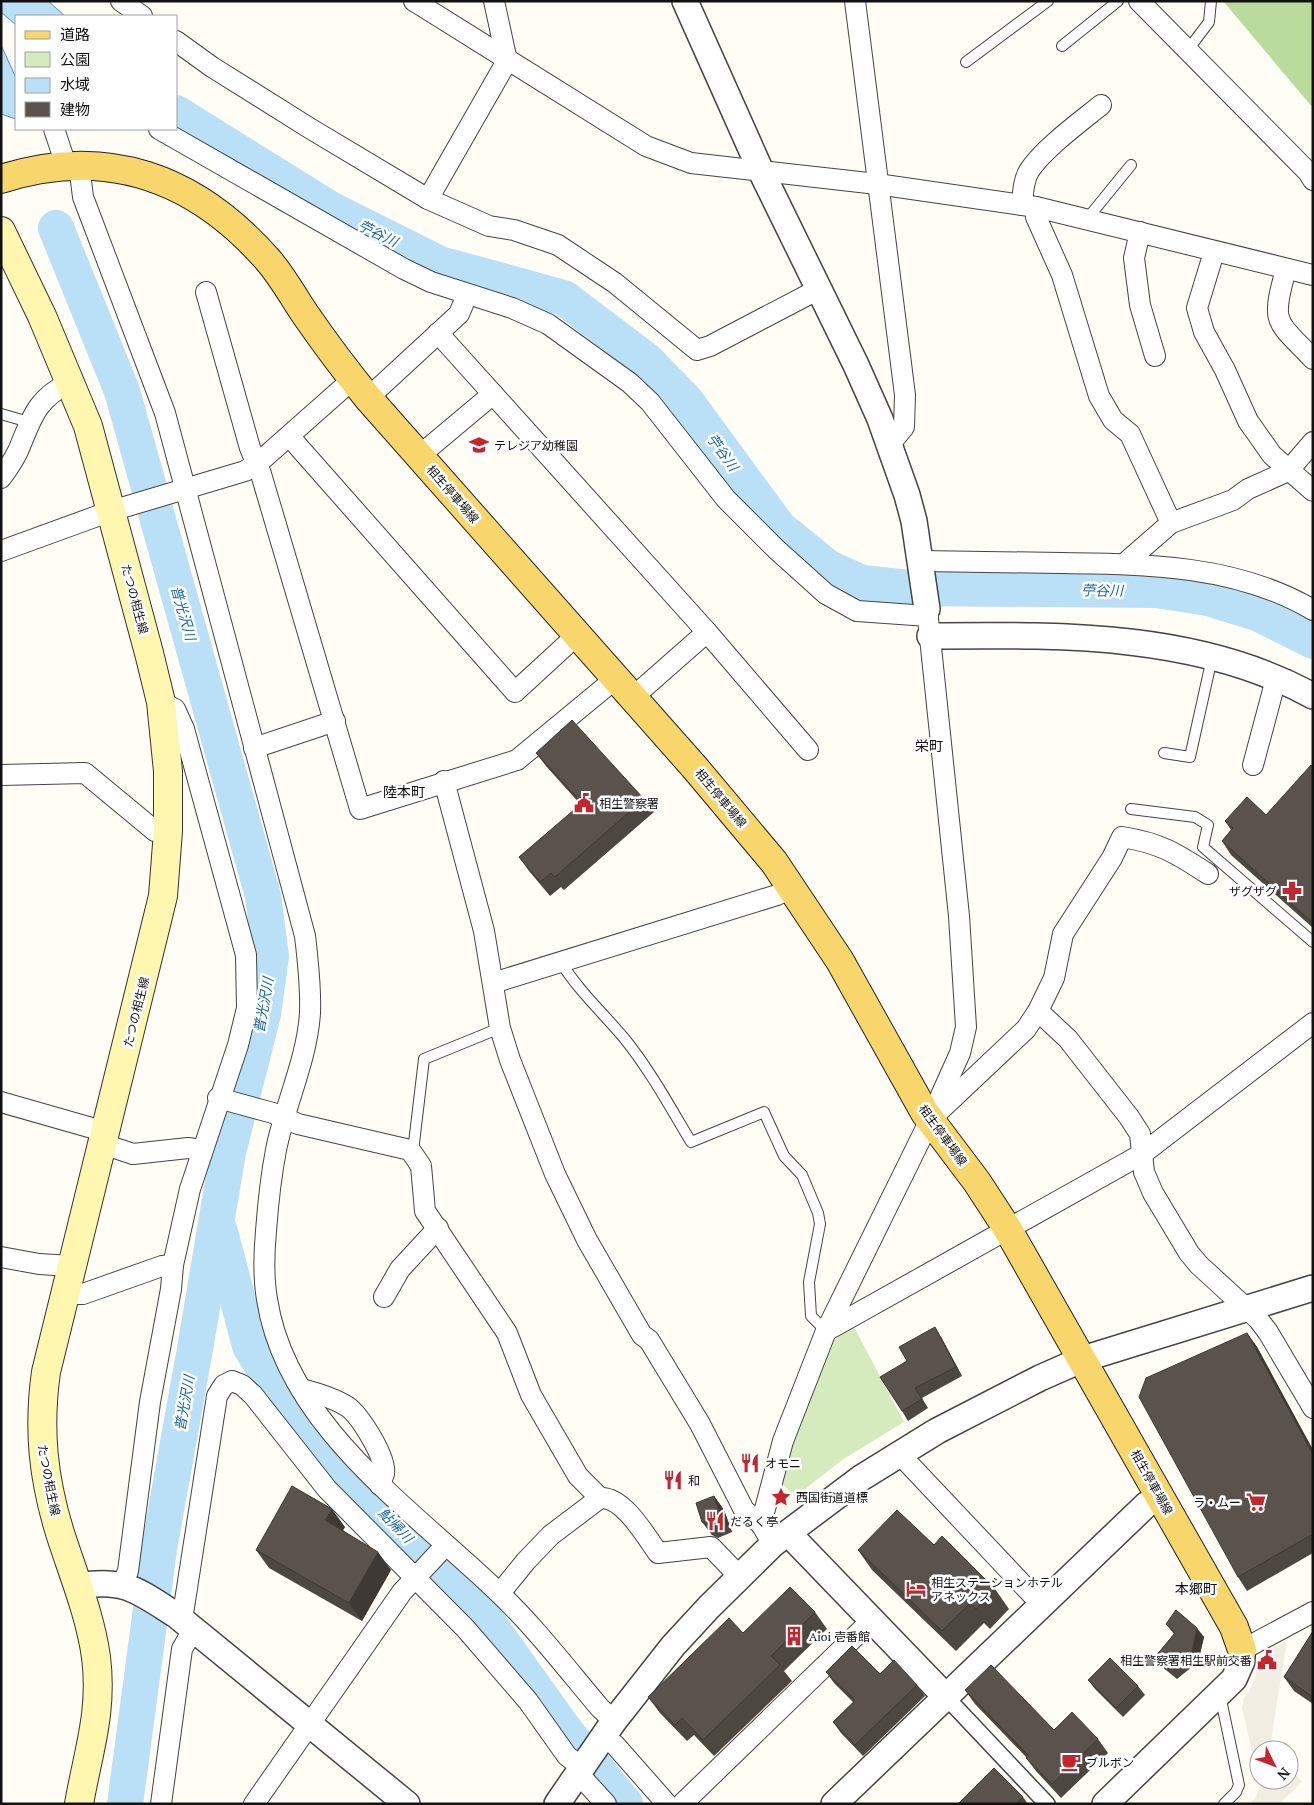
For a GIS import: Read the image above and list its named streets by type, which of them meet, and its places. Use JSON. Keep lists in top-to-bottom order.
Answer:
{
  "streets": {
    "main road": ["相生停車場線", "たつの相生線"]
  },
  "districts": ["栄町", "陸本町", "本郷町"],
  "water": ["苧谷川", "普光沢川", "鮎帰川"],
  "places": {
    "school or university": ["テレジア幼稚園"],
    "public building": ["相生警察署", "相生警察署相生駅前交番"],
    "pharmacy": ["ザグザグ"],
    "restaurant": ["オモニ", "和", "だるく亭"],
    "place": ["西国街道道標"],
    "supermarket": ["ラ・ムー"],
    "hotel": ["相生ステーションホテル アネックス"],
    "building": ["Aioi 壱番館"],
    "cafe": ["ブルボン"]
  },
  "legend": [
    "道路",
    "公園",
    "水域",
    "建物"
  ],
  "north": "bottom right"
}
